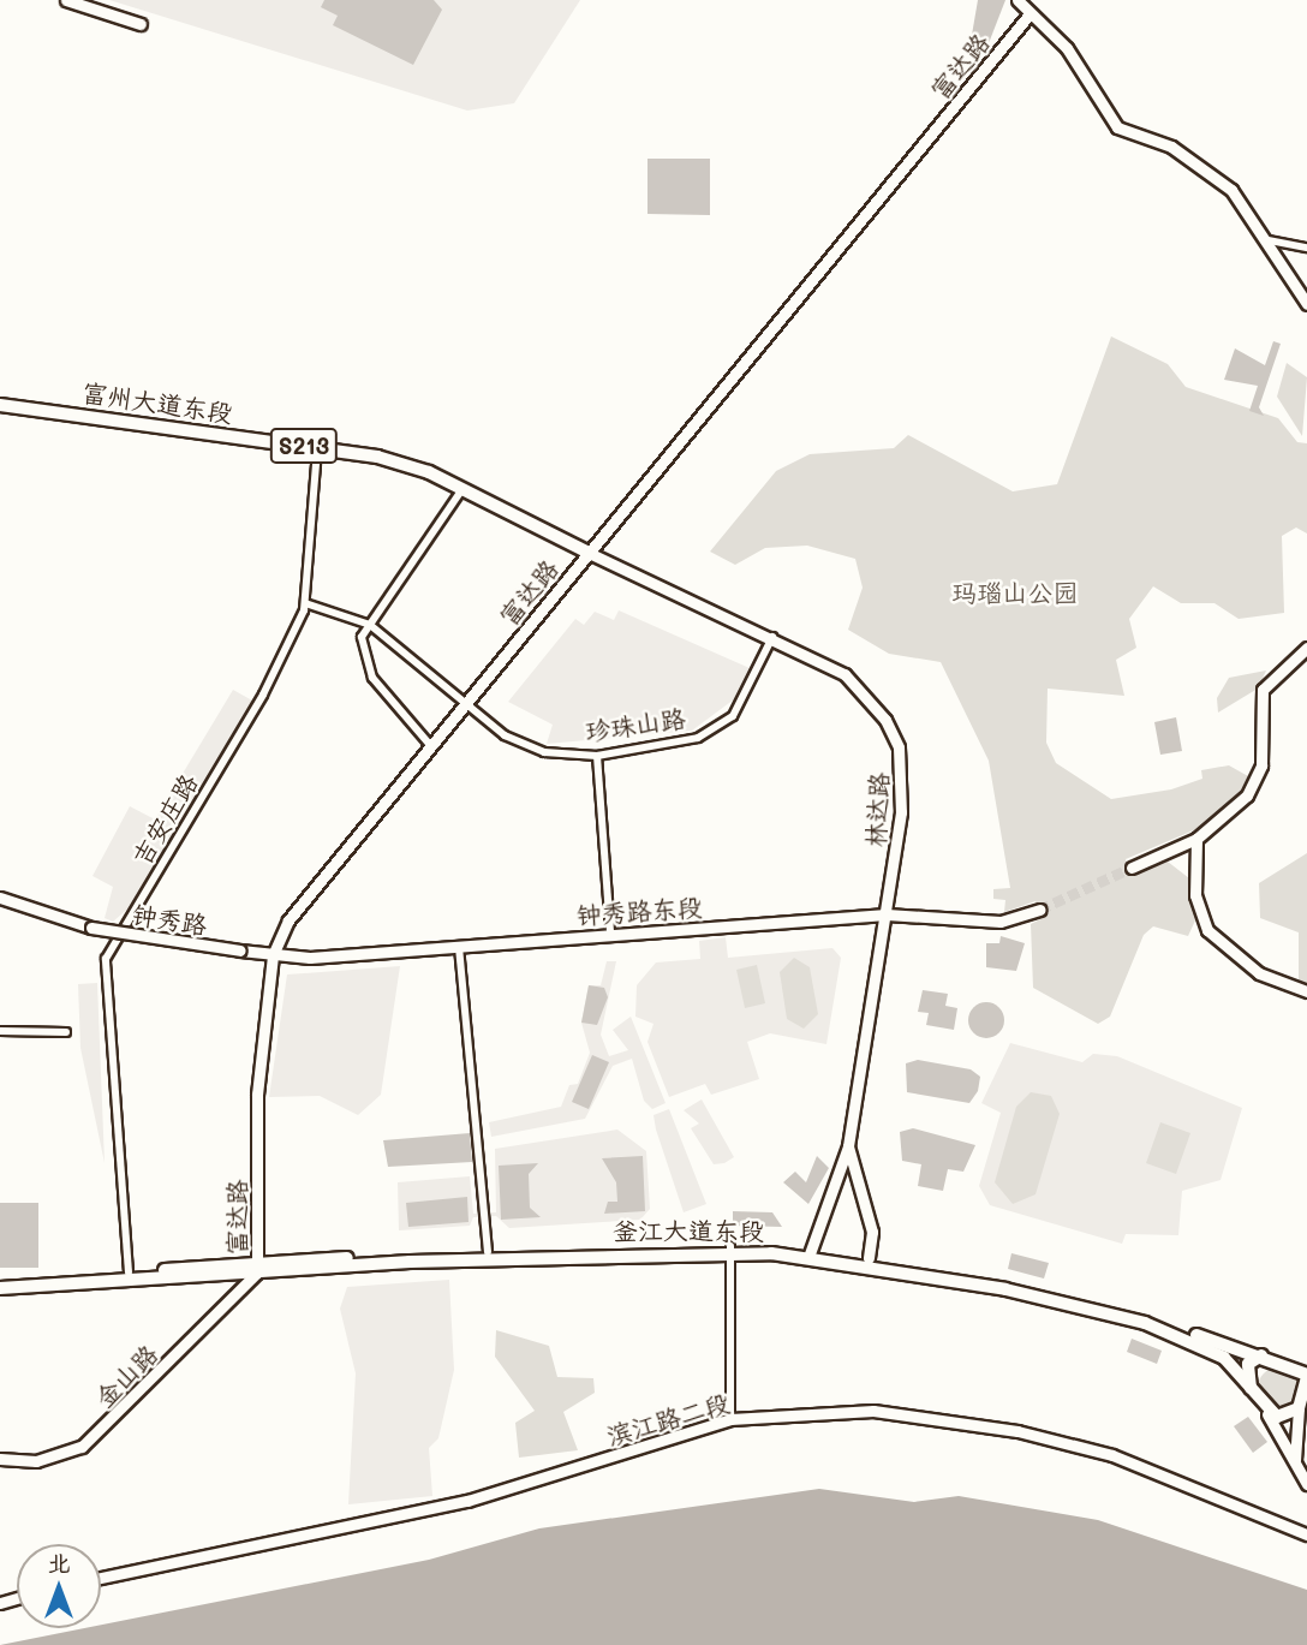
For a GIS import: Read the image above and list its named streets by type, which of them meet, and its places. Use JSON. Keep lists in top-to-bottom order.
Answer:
{
  "streets": {
    "main road": ["富州大道东段", "S213", "釜江大道东段"],
    "street": [
      "富达路",
      "珍珠山路",
      "林达路",
      "吉安庄路",
      "钟秀路东段",
      "钟秀路",
      "金山路",
      "滨江路二段"
    ]
  },
  "crossings": [
    ["富达路", "富州大道东段"],
    ["富达路", "珍珠山路"],
    ["富达路", "林达路"],
    ["富达路", "钟秀路东段"],
    ["富达路", "釜江大道东段"],
    ["富达路", "金山路"],
    ["富州大道东段", "林达路"],
    ["富州大道东段", "吉安庄路"],
    ["珍珠山路", "林达路"],
    ["林达路", "钟秀路东段"],
    ["吉安庄路", "釜江大道东段"],
    ["钟秀路东段", "钟秀路"],
    ["釜江大道东段", "金山路"]
  ],
  "parks": ["玛瑙山公园"],
  "north": "top"
}
